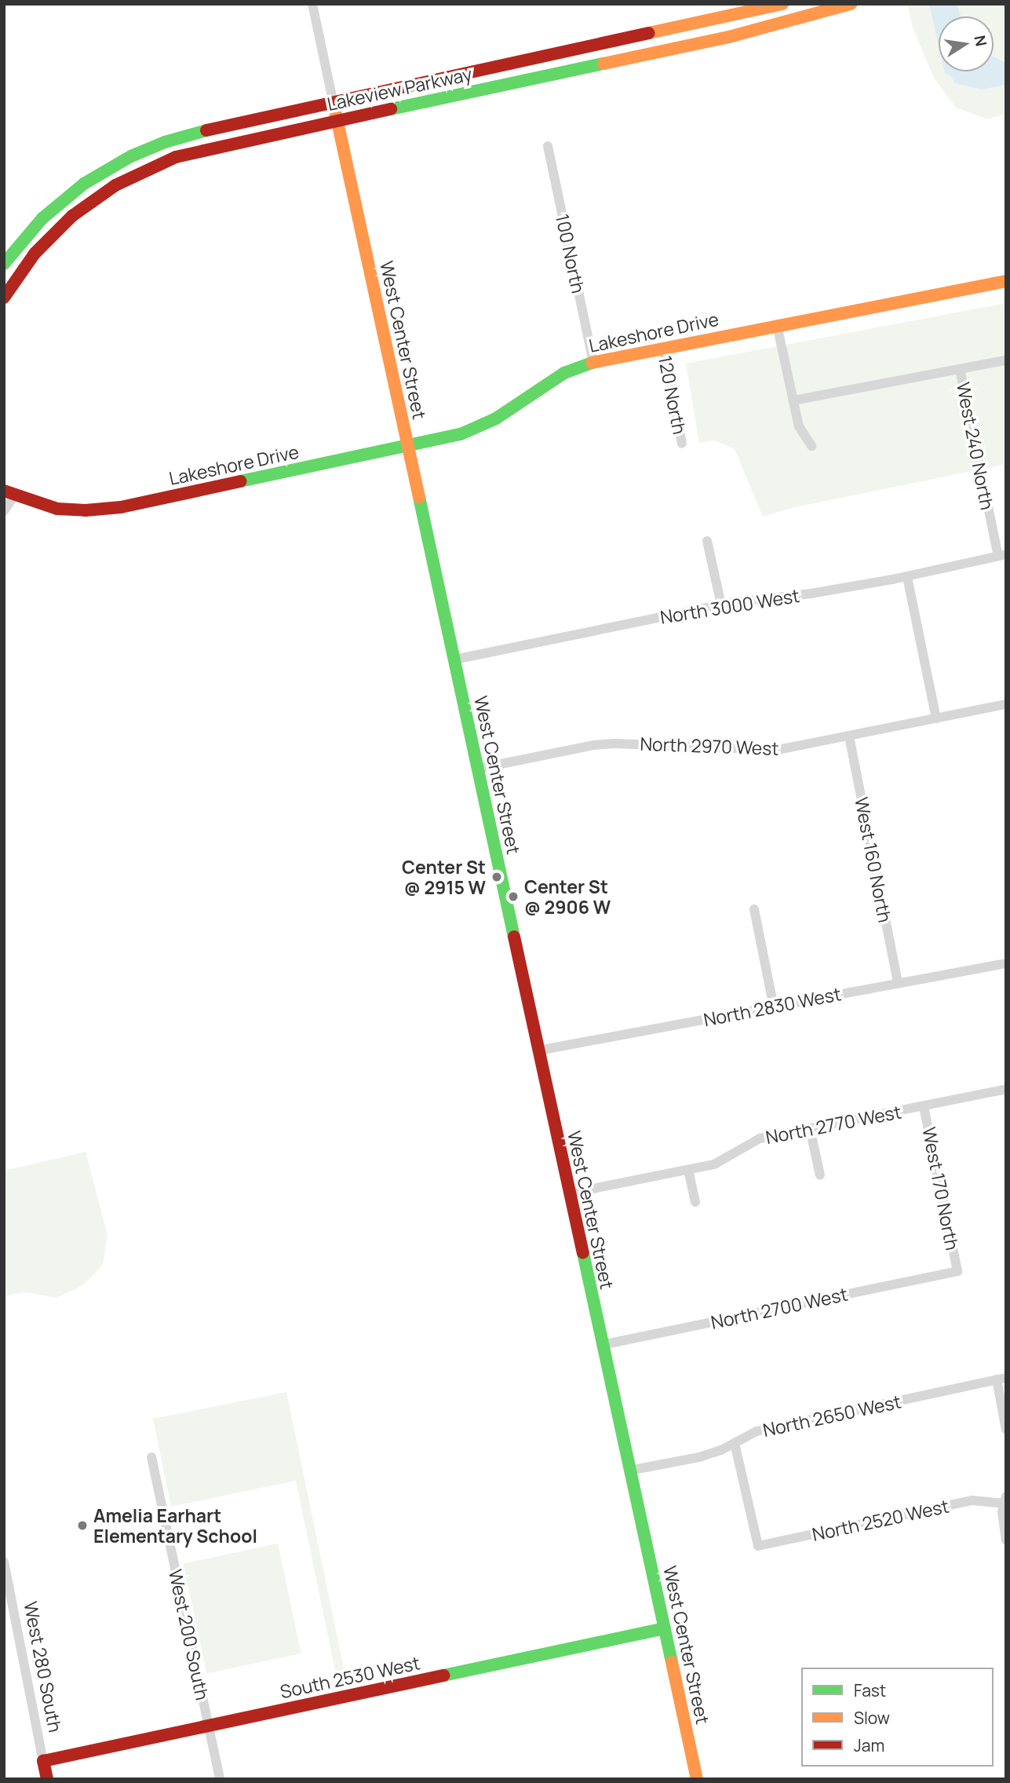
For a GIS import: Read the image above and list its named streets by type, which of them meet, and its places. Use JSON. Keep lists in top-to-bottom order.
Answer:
{
  "streets": {
    "street": [
      "Lakeview Parkway",
      "100 North",
      "Lakeshore Drive",
      "West Center Street",
      "120 North",
      "West 240 North",
      "North 3000 West",
      "North 2970 West",
      "West 160 North",
      "North 2830 West",
      "North 2770 West",
      "West 170 North",
      "North 2700 West",
      "North 2650 West",
      "North 2520 West",
      "West 200 South",
      "West 280 South",
      "South 2530 West"
    ]
  },
  "crossings": [
    ["Lakeview Parkway", "West Center Street"],
    ["100 North", "Lakeshore Drive"],
    ["Lakeshore Drive", "West Center Street"],
    ["Lakeshore Drive", "120 North"],
    ["West Center Street", "North 3000 West"],
    ["West Center Street", "North 2970 West"],
    ["West Center Street", "North 2830 West"],
    ["West Center Street", "North 2770 West"],
    ["West Center Street", "North 2700 West"],
    ["West Center Street", "North 2650 West"],
    ["West Center Street", "South 2530 West"],
    ["West 240 North", "North 3000 West"],
    ["North 2970 West", "West 160 North"],
    ["West 160 North", "North 2830 West"],
    ["North 2770 West", "West 170 North"],
    ["West 170 North", "North 2700 West"],
    ["North 2650 West", "North 2520 West"],
    ["West 200 South", "South 2530 West"],
    ["West 280 South", "South 2530 West"]
  ],
  "places": ["Center St @ 2915 W", "Center St @ 2906 W", "Amelia Earhart Elementary School"],
  "legend": ["Fast", "Slow", "Jam"],
  "north": "right"
}
